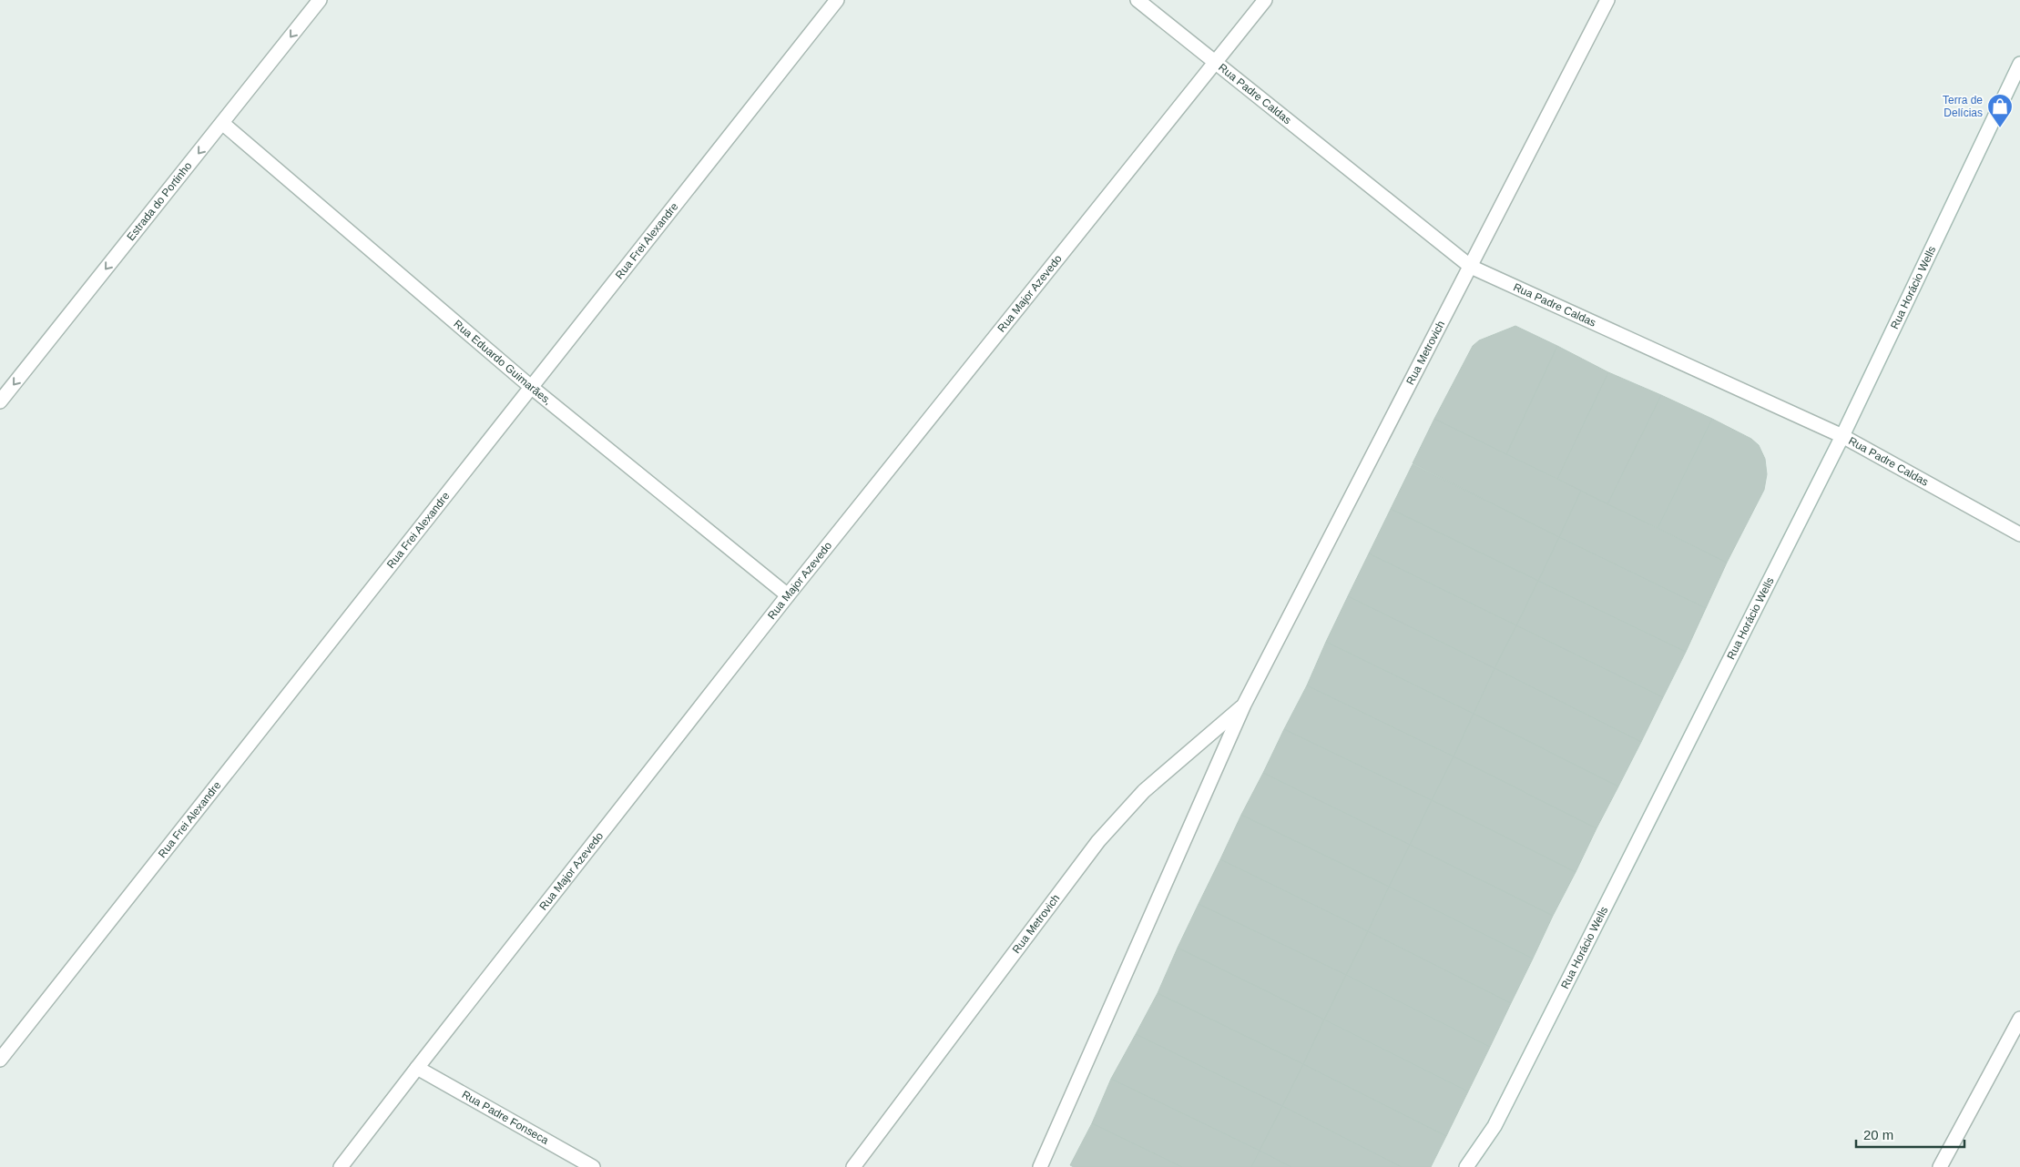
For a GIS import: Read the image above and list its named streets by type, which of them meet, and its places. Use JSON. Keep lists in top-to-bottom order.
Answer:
{
  "streets": {
    "street": [
      "Rua Padre Caldas",
      "Estrada do Portinho",
      "Rua Frei Alexandre",
      "Rua Horácio Wells",
      "Rua Major Azevedo",
      "Rua Metrovich",
      "Rua Eduardo Guimarães,",
      "Rua Padre Fonseca"
    ]
  },
  "crossings": [
    ["Rua Padre Caldas", "Rua Horácio Wells"],
    ["Rua Padre Caldas", "Rua Major Azevedo"],
    ["Rua Padre Caldas", "Rua Metrovich"],
    ["Estrada do Portinho", "Rua Eduardo Guimarães,"],
    ["Rua Frei Alexandre", "Rua Eduardo Guimarães,"],
    ["Rua Major Azevedo", "Rua Eduardo Guimarães,"],
    ["Rua Major Azevedo", "Rua Padre Fonseca"]
  ],
  "one_way": ["Estrada do Portinho"],
  "places": {
    "shop": ["Terra de Delícias"]
  },
  "scale_bar": "20 m"
}
